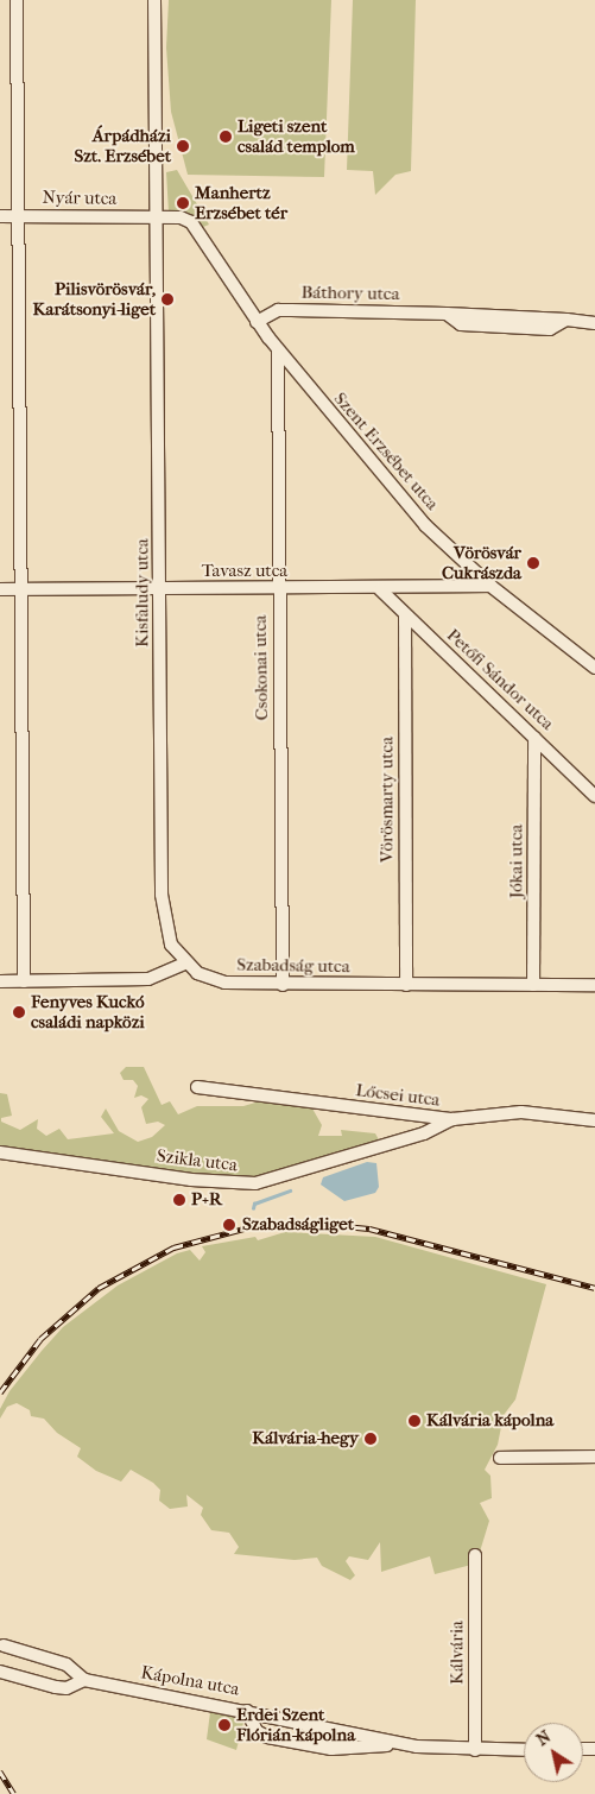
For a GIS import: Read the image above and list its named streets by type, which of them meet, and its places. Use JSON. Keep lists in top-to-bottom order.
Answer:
{
  "streets": {
    "street": [
      "Nyár utca",
      "Báthory utca",
      "Szent Erzsébet utca",
      "Tavasz utca",
      "Kisfaludy utca",
      "Csokonai utca",
      "Petőfi Sándor utca",
      "Vörösmarty utca",
      "Jókai utca",
      "Szabadság utca",
      "Lőcsei utca",
      "Szikla utca",
      "Kálvária",
      "Kápolna utca"
    ]
  },
  "crossings": [
    ["Nyár utca", "Szent Erzsébet utca"],
    ["Nyár utca", "Kisfaludy utca"],
    ["Báthory utca", "Szent Erzsébet utca"],
    ["Szent Erzsébet utca", "Tavasz utca"],
    ["Szent Erzsébet utca", "Kisfaludy utca"],
    ["Szent Erzsébet utca", "Csokonai utca"],
    ["Tavasz utca", "Kisfaludy utca"],
    ["Tavasz utca", "Csokonai utca"],
    ["Tavasz utca", "Petőfi Sándor utca"],
    ["Kisfaludy utca", "Szabadság utca"],
    ["Csokonai utca", "Szabadság utca"],
    ["Petőfi Sándor utca", "Vörösmarty utca"],
    ["Petőfi Sándor utca", "Jókai utca"],
    ["Vörösmarty utca", "Szabadság utca"],
    ["Jókai utca", "Szabadság utca"],
    ["Lőcsei utca", "Szikla utca"],
    ["Kálvária", "Kápolna utca"]
  ],
  "places": [
    "Ligeti szent család templom",
    "Árpádházi Szt. Erzsébet",
    "Manhertz Erzsébet tér",
    "Pilisvörösvár, Karátsonyi-liget",
    "Vörösvár Cukrászda",
    "Fenyves Kuckó családi napközi",
    "P+R",
    "Szabadságliget",
    "Kálvária kápolna",
    "Kálvária-hegy",
    "Erdei Szent Flórián-kápolna"
  ],
  "north": "top left"
}
